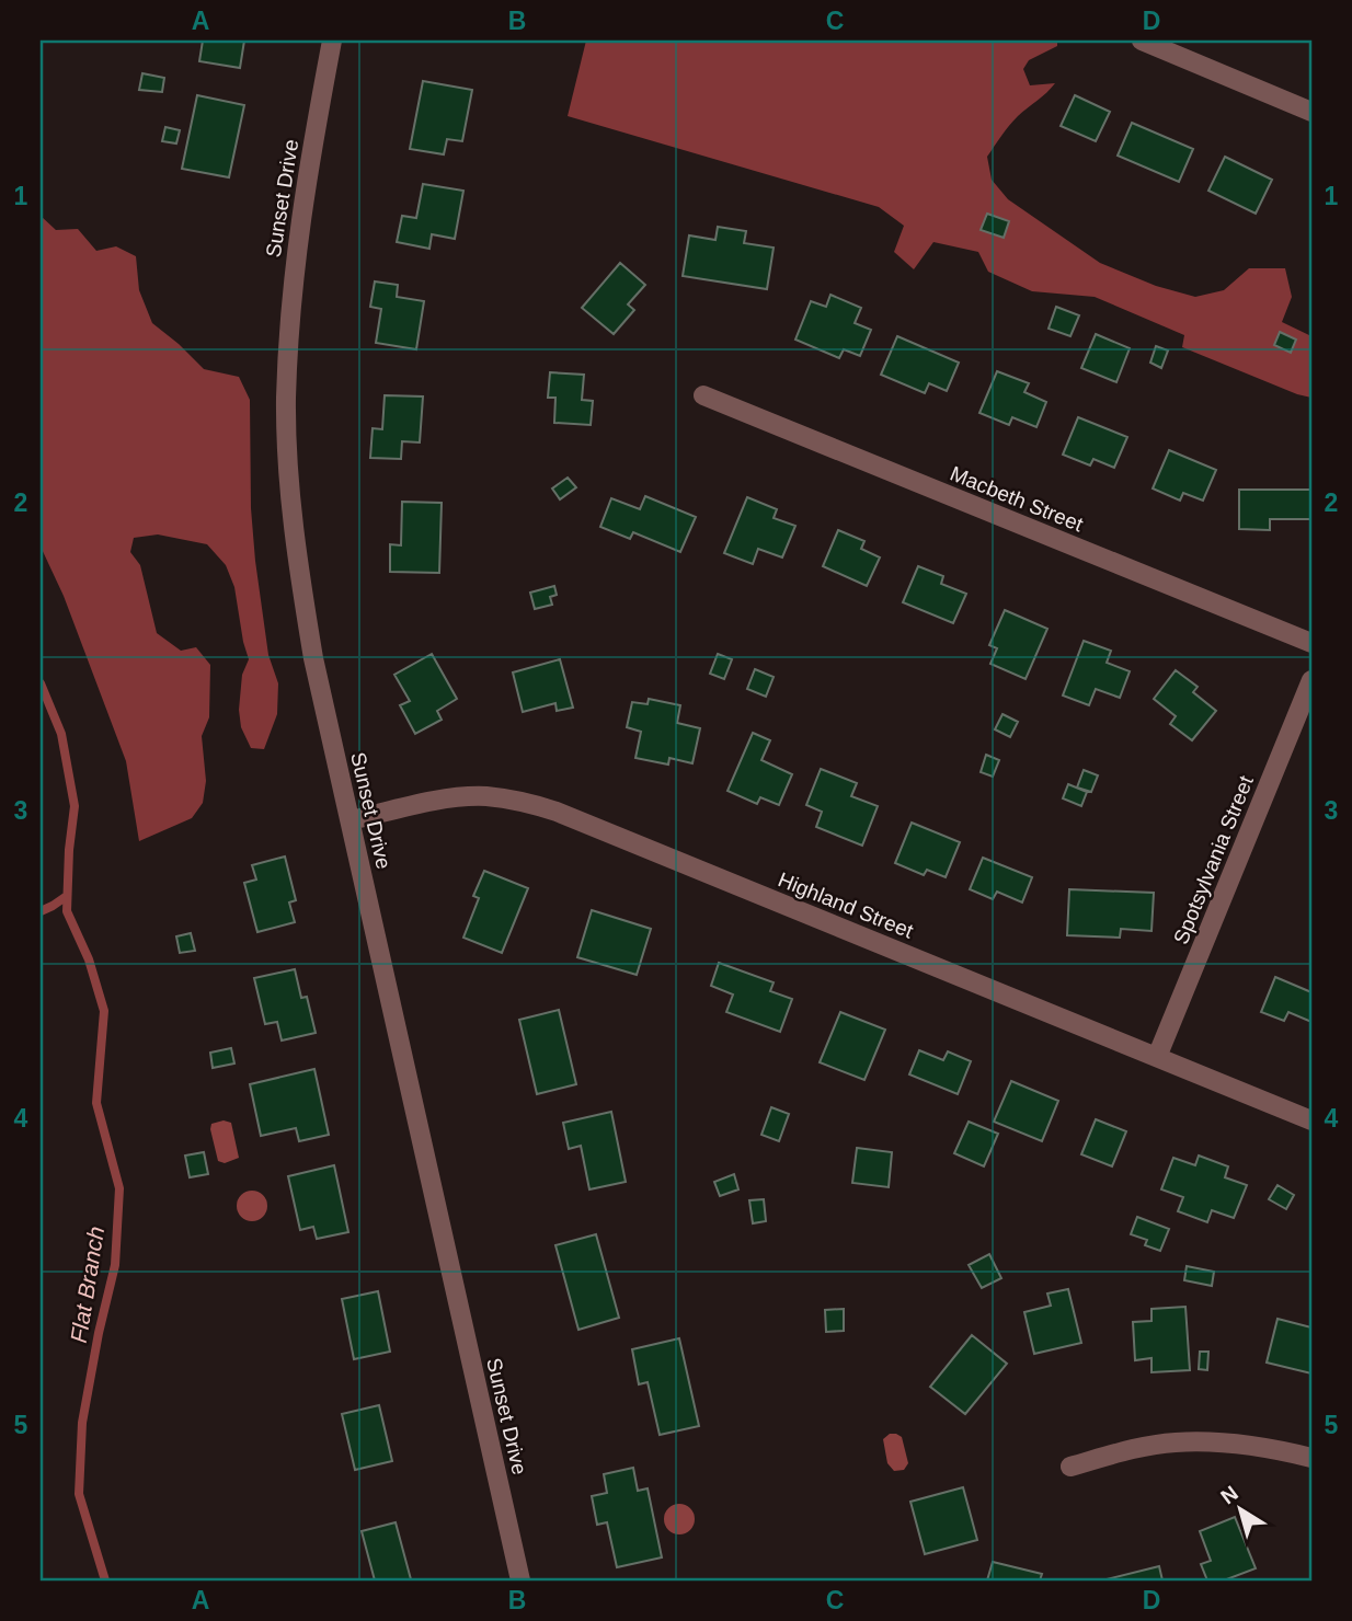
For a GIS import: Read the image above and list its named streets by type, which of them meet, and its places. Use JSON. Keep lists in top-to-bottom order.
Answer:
{
  "streets": {
    "street": [
      "Sunset Drive",
      "Macbeth Street",
      "Spotsylvania Street",
      "Highland Street"
    ]
  },
  "crossings": [
    ["Sunset Drive", "Highland Street"],
    ["Spotsylvania Street", "Highland Street"]
  ],
  "water": ["Flat Branch"],
  "north": "top left",
  "grid": {
    "columns": [
      "A",
      "B",
      "C",
      "D"
    ],
    "rows": [
      "1",
      "2",
      "3",
      "4",
      "5"
    ]
  }
}
